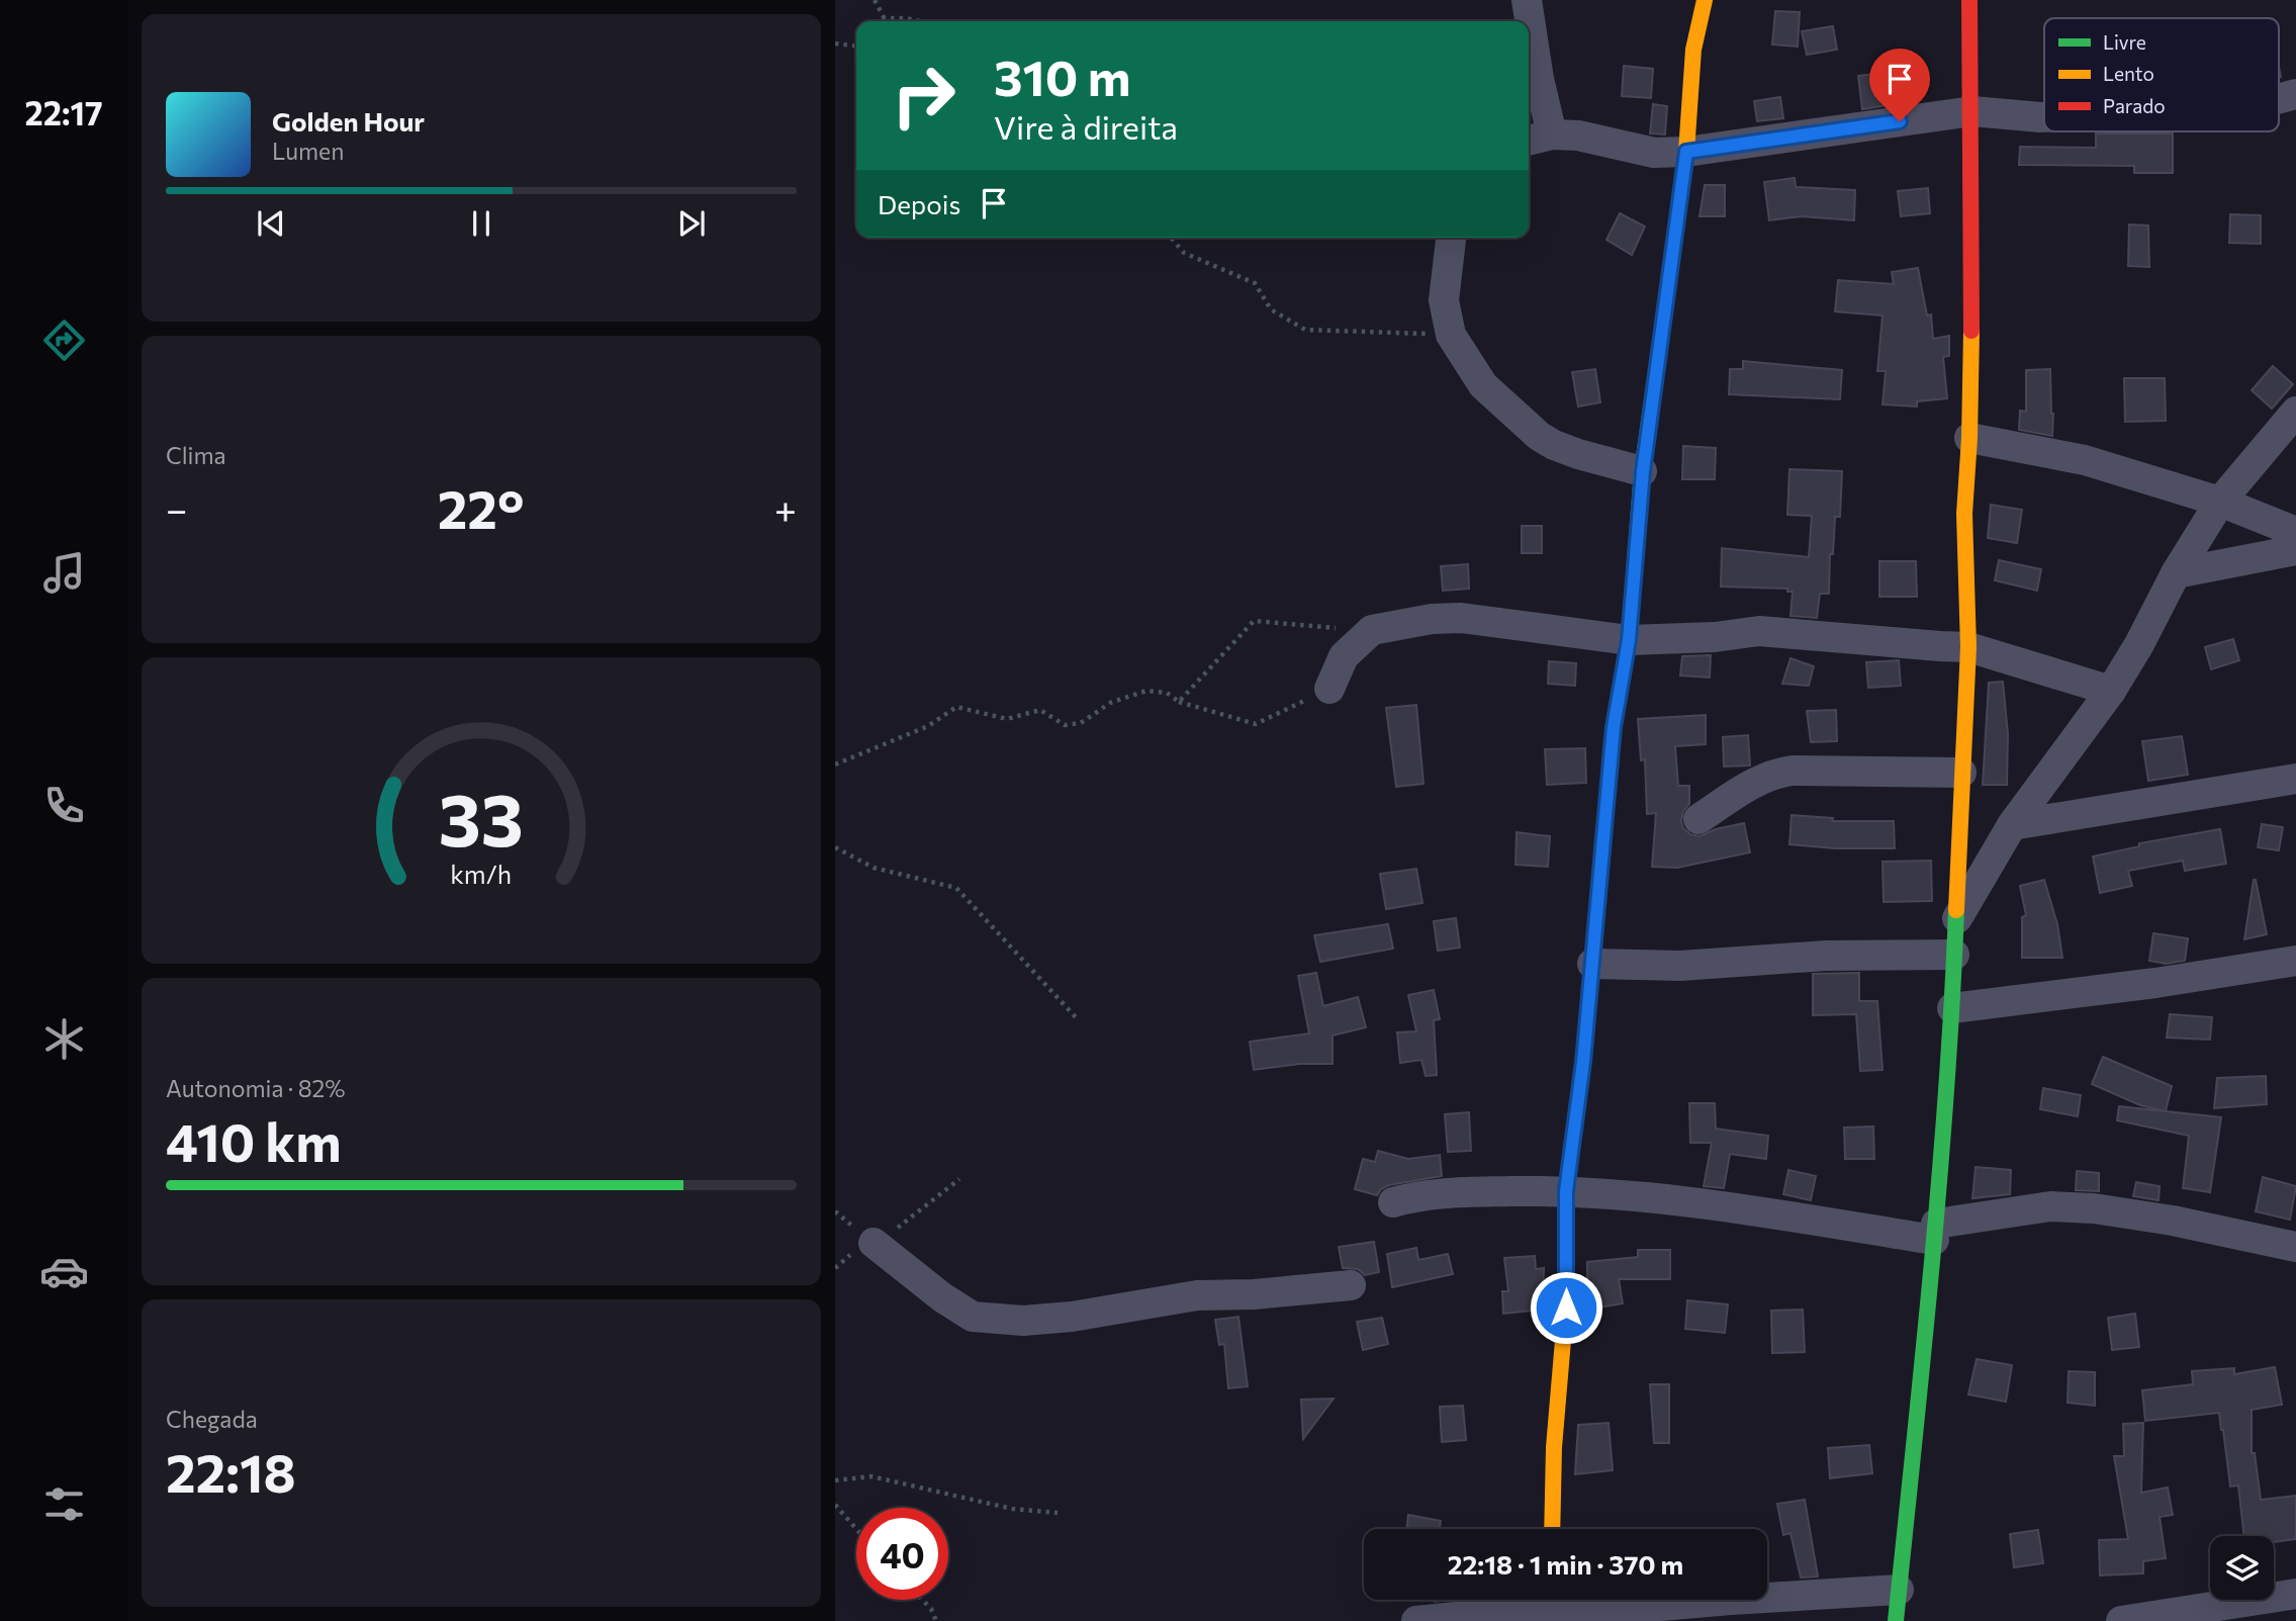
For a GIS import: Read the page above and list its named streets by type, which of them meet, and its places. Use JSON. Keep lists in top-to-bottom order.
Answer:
{
  "legend": ["Livre", "Lento", "Parado"],
  "page": {
    "tabs": "22:17",
    "turn": ["310 m", "Vire à direita"],
    "song": ["Golden Hour", "Lumen"],
    "then": "Depois",
    "tile": [
      "Clima",
      ["Autonomia · 82%", "410 km"],
      ["Chegada", "22:18"]
    ],
    "heat": ["−", "22°", "+"],
    "limit": "40",
    "trip": "22:18 · 1 min · 370 m",
    "gauge": ["33", "km/h"]
  }
}
